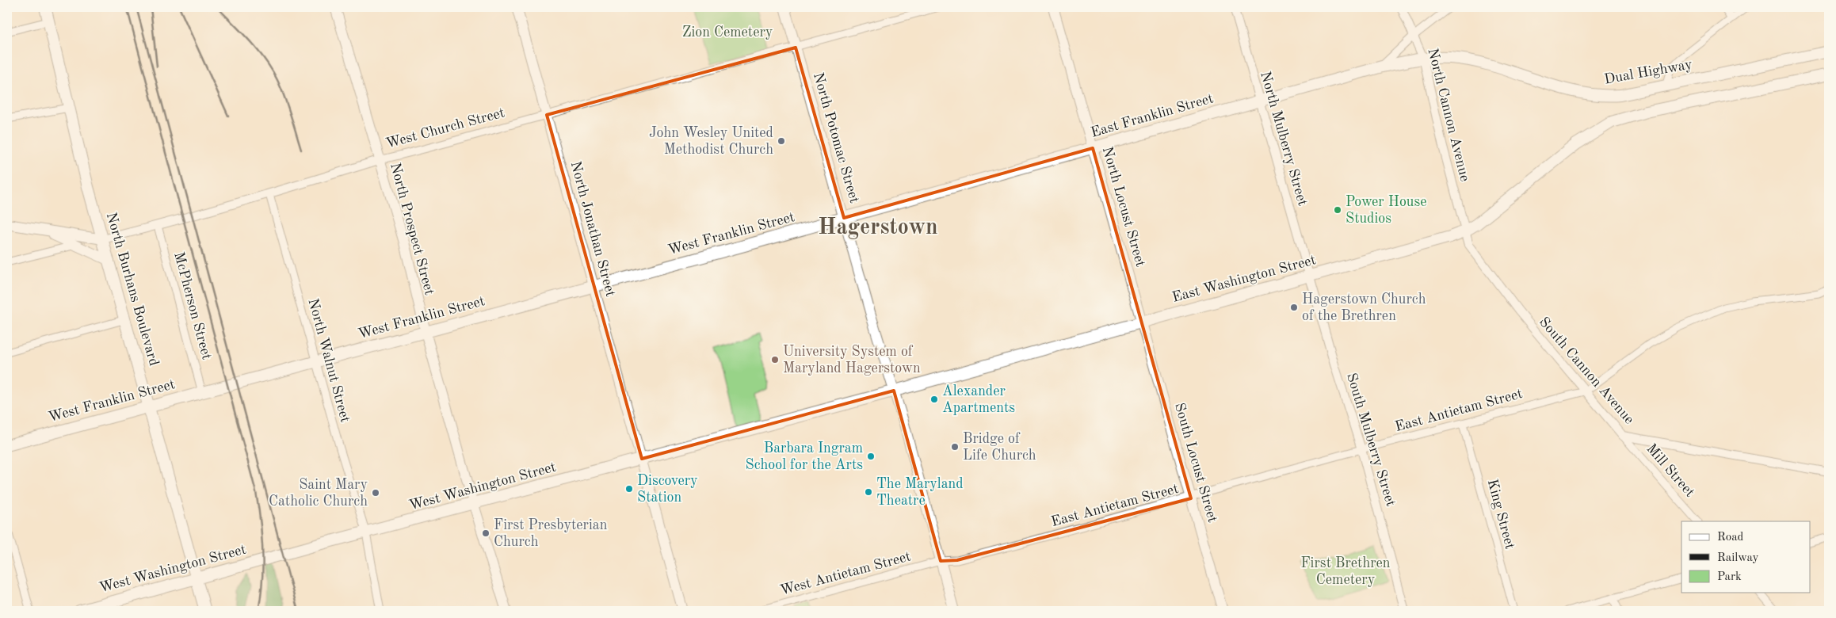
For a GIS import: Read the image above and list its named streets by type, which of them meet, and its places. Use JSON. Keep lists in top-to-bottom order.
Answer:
{
  "streets": {
    "main road": [
      "Dual Highway",
      "East Franklin Street",
      "North Potomac Street",
      "North Locust Street",
      "North Prospect Street",
      "North Jonathan Street",
      "West Franklin Street",
      "East Washington Street",
      "North Burhans Boulevard",
      "South Locust Street",
      "West Washington Street"
    ],
    "street": [
      "North Cannon Avenue",
      "West Church Street",
      "North Mulberry Street",
      "McPherson Street",
      "North Walnut Street",
      "South Cannon Avenue",
      "East Antietam Street",
      "South Mulberry Street",
      "Mill Street",
      "King Street",
      "West Antietam Street"
    ]
  },
  "crossings": [
    ["Dual Highway", "North Cannon Avenue"],
    ["Dual Highway", "East Franklin Street"],
    ["North Cannon Avenue", "East Franklin Street"],
    ["North Cannon Avenue", "East Washington Street"],
    ["North Cannon Avenue", "South Cannon Avenue"],
    ["East Franklin Street", "North Potomac Street"],
    ["East Franklin Street", "North Mulberry Street"],
    ["East Franklin Street", "North Locust Street"],
    ["East Franklin Street", "West Franklin Street"],
    ["West Church Street", "North Potomac Street"],
    ["West Church Street", "North Prospect Street"],
    ["West Church Street", "North Jonathan Street"],
    ["West Church Street", "North Burhans Boulevard"],
    ["West Church Street", "McPherson Street"],
    ["West Church Street", "North Walnut Street"],
    ["North Potomac Street", "West Franklin Street"],
    ["North Potomac Street", "East Washington Street"],
    ["North Potomac Street", "East Antietam Street"],
    ["North Potomac Street", "West Washington Street"],
    ["North Potomac Street", "West Antietam Street"],
    ["North Mulberry Street", "East Washington Street"],
    ["North Mulberry Street", "South Mulberry Street"],
    ["North Locust Street", "East Washington Street"],
    ["North Locust Street", "South Locust Street"],
    ["North Prospect Street", "West Franklin Street"],
    ["North Prospect Street", "West Washington Street"],
    ["North Jonathan Street", "West Franklin Street"],
    ["North Jonathan Street", "West Washington Street"],
    ["West Franklin Street", "North Burhans Boulevard"],
    ["West Franklin Street", "McPherson Street"],
    ["West Franklin Street", "North Walnut Street"],
    ["East Washington Street", "South Cannon Avenue"],
    ["East Washington Street", "South Mulberry Street"],
    ["East Washington Street", "South Locust Street"],
    ["East Washington Street", "West Washington Street"],
    ["North Burhans Boulevard", "West Washington Street"],
    ["North Walnut Street", "West Washington Street"],
    ["South Cannon Avenue", "East Antietam Street"],
    ["South Cannon Avenue", "Mill Street"],
    ["East Antietam Street", "South Mulberry Street"],
    ["East Antietam Street", "South Locust Street"],
    ["East Antietam Street", "King Street"],
    ["East Antietam Street", "West Antietam Street"]
  ],
  "districts": ["Hagerstown"],
  "parks": ["Zion Cemetery", "First Brethren Cemetery"],
  "places": [
    "John Wesley United Methodist Church",
    "Power House Studios",
    "Hagerstown Church of the Brethren",
    "University System of Maryland Hagerstown",
    "Alexander Apartments",
    "Bridge of Life Church",
    "Barbara Ingram School for the Arts",
    "Discovery Station",
    "The Maryland Theatre",
    "Saint Mary Catholic Church",
    "First Presbyterian Church"
  ],
  "legend": ["Road", "Railway", "Park"]
}
